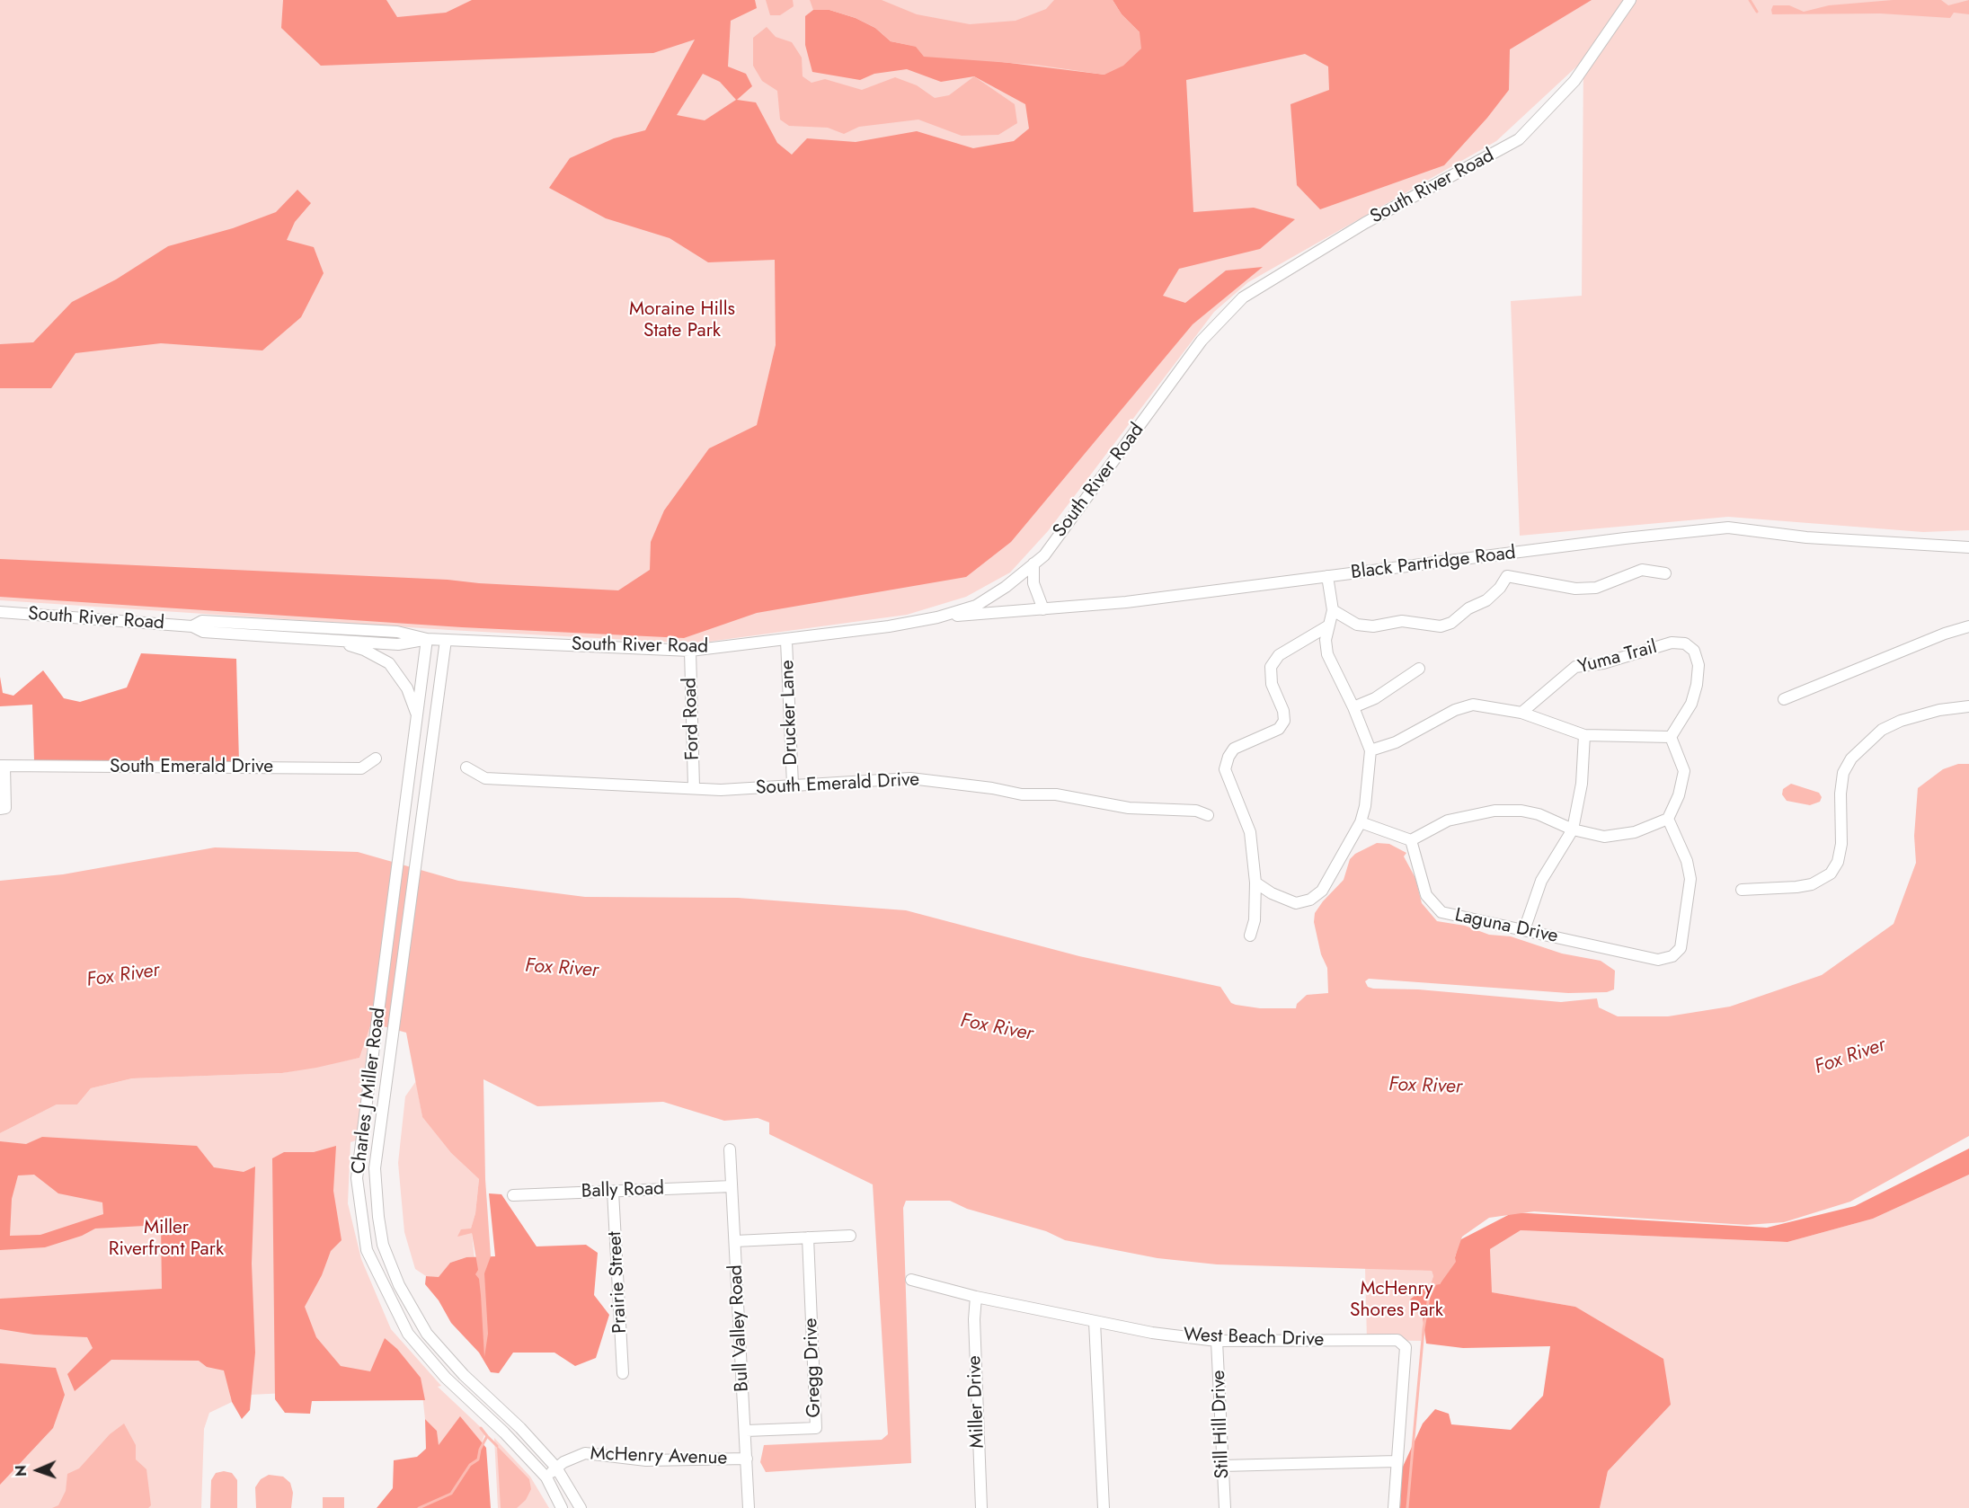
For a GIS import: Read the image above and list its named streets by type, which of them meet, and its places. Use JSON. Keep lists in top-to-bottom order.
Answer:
{
  "streets": {
    "street": [
      "South River Road",
      "Black Partridge Road",
      "Yuma Trail",
      "Drucker Lane",
      "Ford Road",
      "South Emerald Drive",
      "Laguna Drive",
      "Charles J Miller Road",
      "Bally Road",
      "Prairie Street",
      "Bull Valley Road",
      "West Beach Drive",
      "Gregg Drive",
      "Miller Drive",
      "Still Hill Drive",
      "McHenry Avenue"
    ]
  },
  "crossings": [
    ["South River Road", "Black Partridge Road"],
    ["South River Road", "Drucker Lane"],
    ["South River Road", "Ford Road"],
    ["South River Road", "Charles J Miller Road"],
    ["Drucker Lane", "South Emerald Drive"],
    ["Ford Road", "South Emerald Drive"],
    ["Charles J Miller Road", "McHenry Avenue"],
    ["Bally Road", "Prairie Street"],
    ["Bally Road", "Bull Valley Road"],
    ["Bull Valley Road", "Gregg Drive"],
    ["Bull Valley Road", "McHenry Avenue"],
    ["West Beach Drive", "Miller Drive"],
    ["West Beach Drive", "Still Hill Drive"]
  ],
  "water": ["Fox River"],
  "parks": ["Moraine Hills State Park", "Miller Riverfront Park", "McHenry Shores Park"],
  "north": "left"
}
